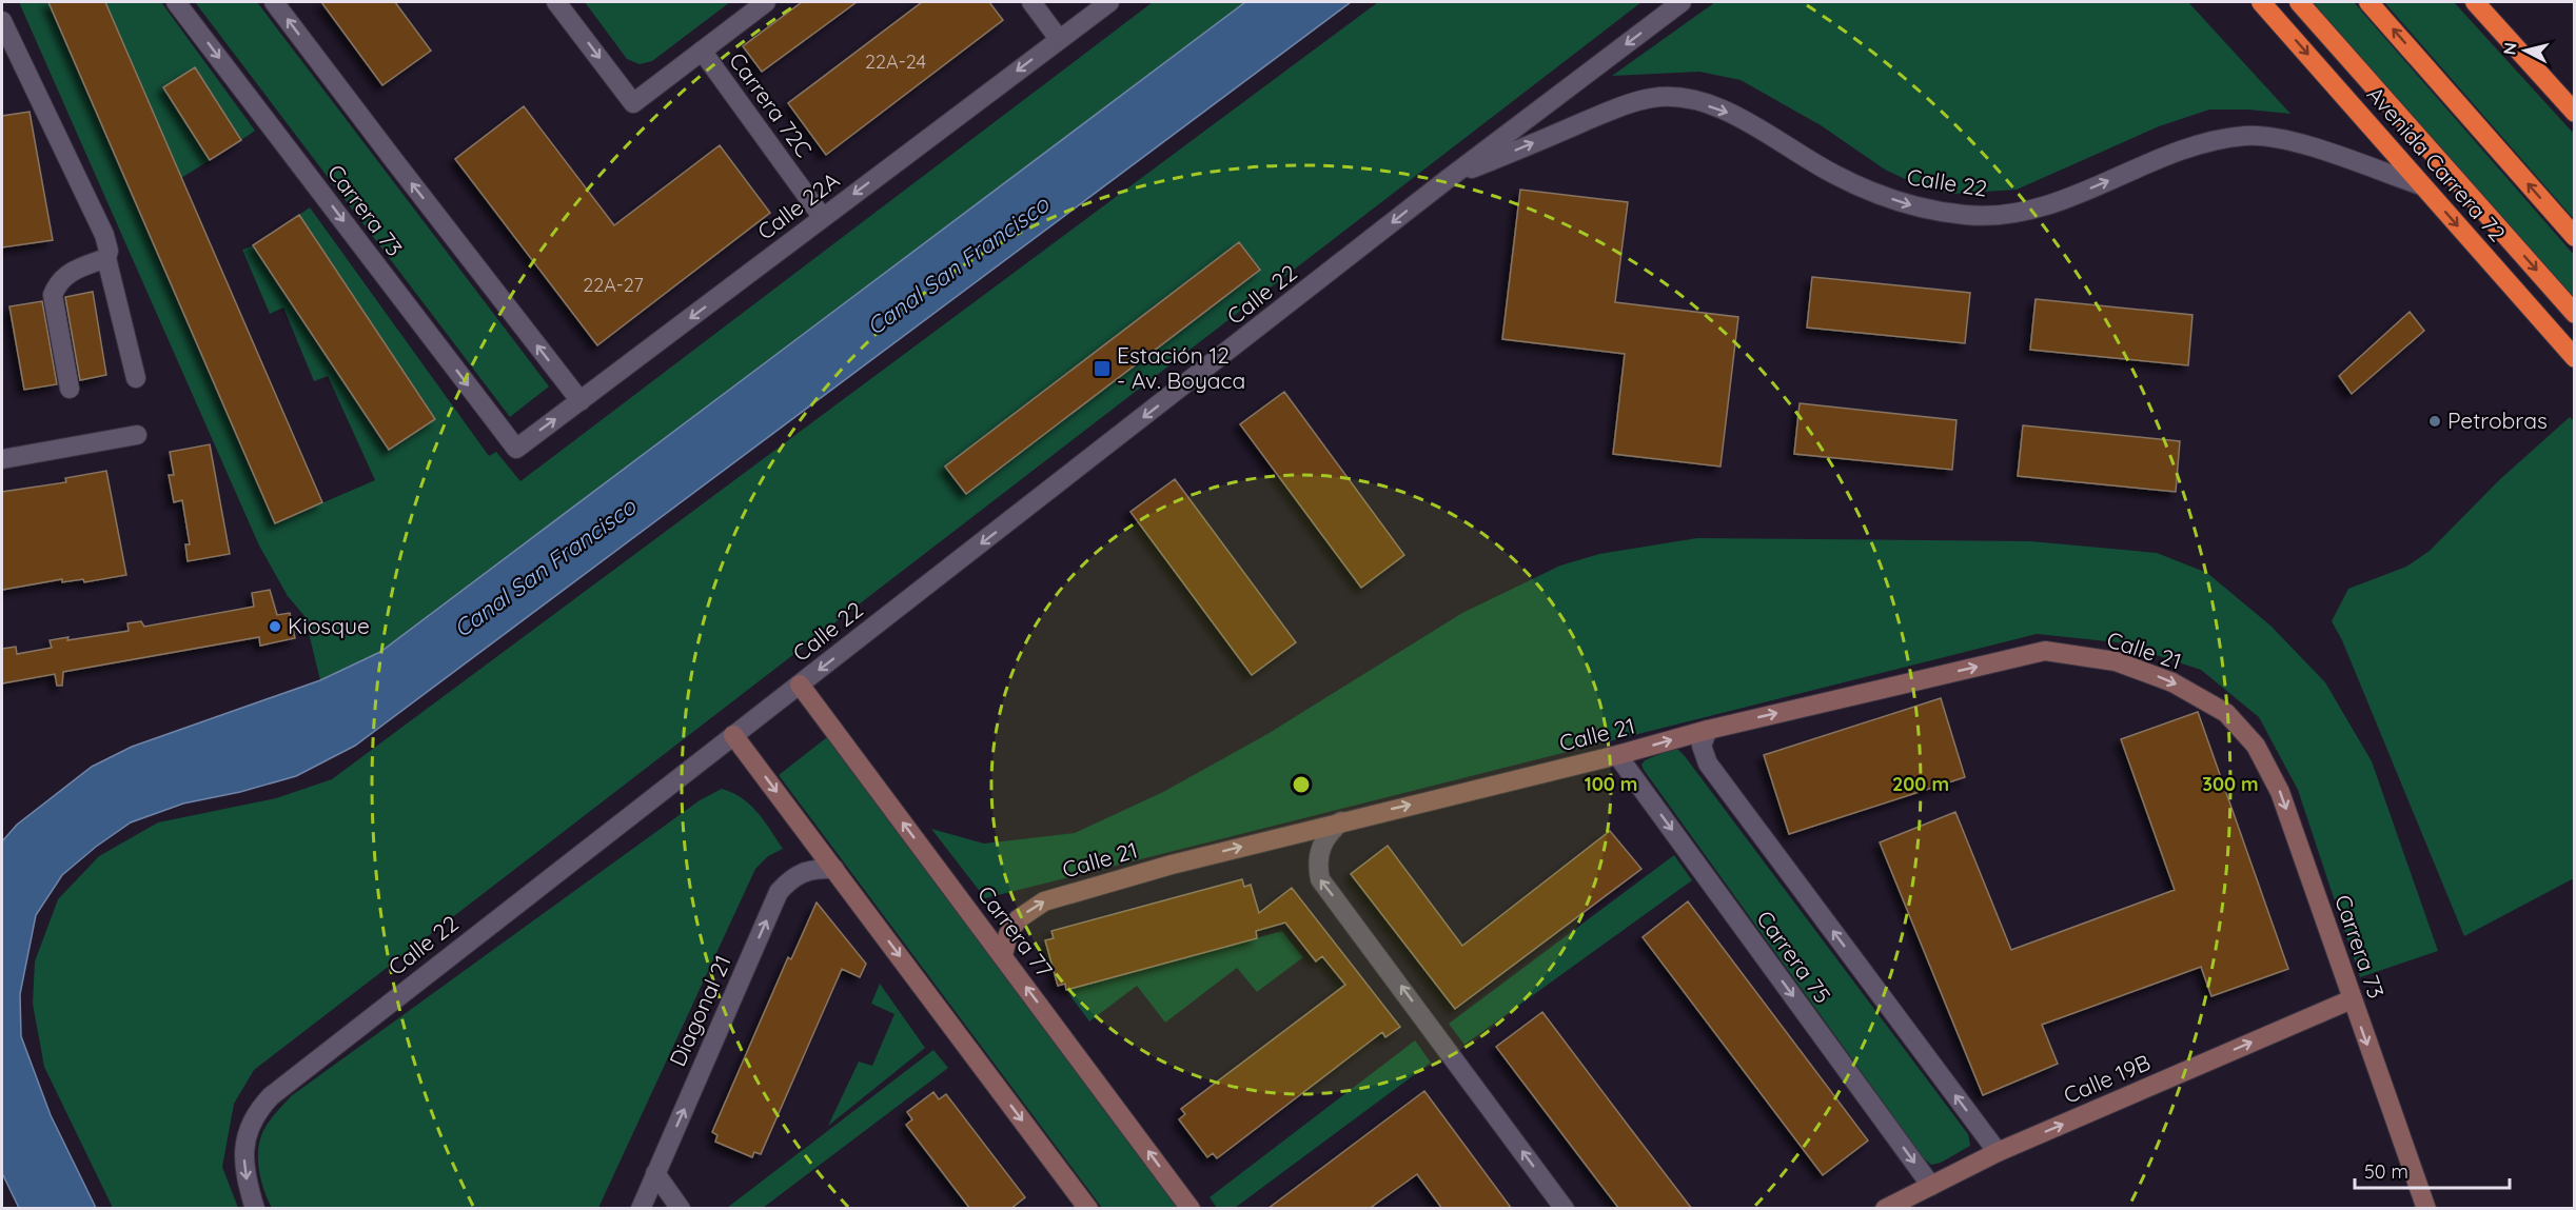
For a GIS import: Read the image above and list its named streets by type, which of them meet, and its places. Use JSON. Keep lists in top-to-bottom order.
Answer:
{
  "streets": {
    "highway": ["Avenida Carrera 72"],
    "street": [
      "Carrera 72C",
      "Calle 22",
      "Calle 22A",
      "Carrera 73",
      "Calle 21",
      "Carrera 77",
      "Carrera 75",
      "Diagonal 21",
      "Calle 19B"
    ]
  },
  "crossings": [
    ["Carrera 72C", "Calle 22A"],
    ["Avenida Carrera 72", "Calle 22"],
    ["Calle 22", "Carrera 77"],
    ["Calle 22A", "Carrera 73"],
    ["Carrera 73", "Calle 21"],
    ["Carrera 73", "Calle 19B"],
    ["Calle 21", "Carrera 77"],
    ["Calle 21", "Carrera 75"],
    ["Carrera 75", "Calle 19B"]
  ],
  "one_way": ["Calle 21", "Diagonal 21", "Calle 19B"],
  "water": ["Canal San Francisco"],
  "places": {
    "transit": ["Estación 12 - Av. Boyaca"],
    "other": ["Petrobras", "Kiosque"]
  },
  "house_numbers": ["22A-24", "22A-27"],
  "scale_bar": "50 m",
  "north": "left",
  "rings": ["100 m", "200 m", "300 m"]
}
